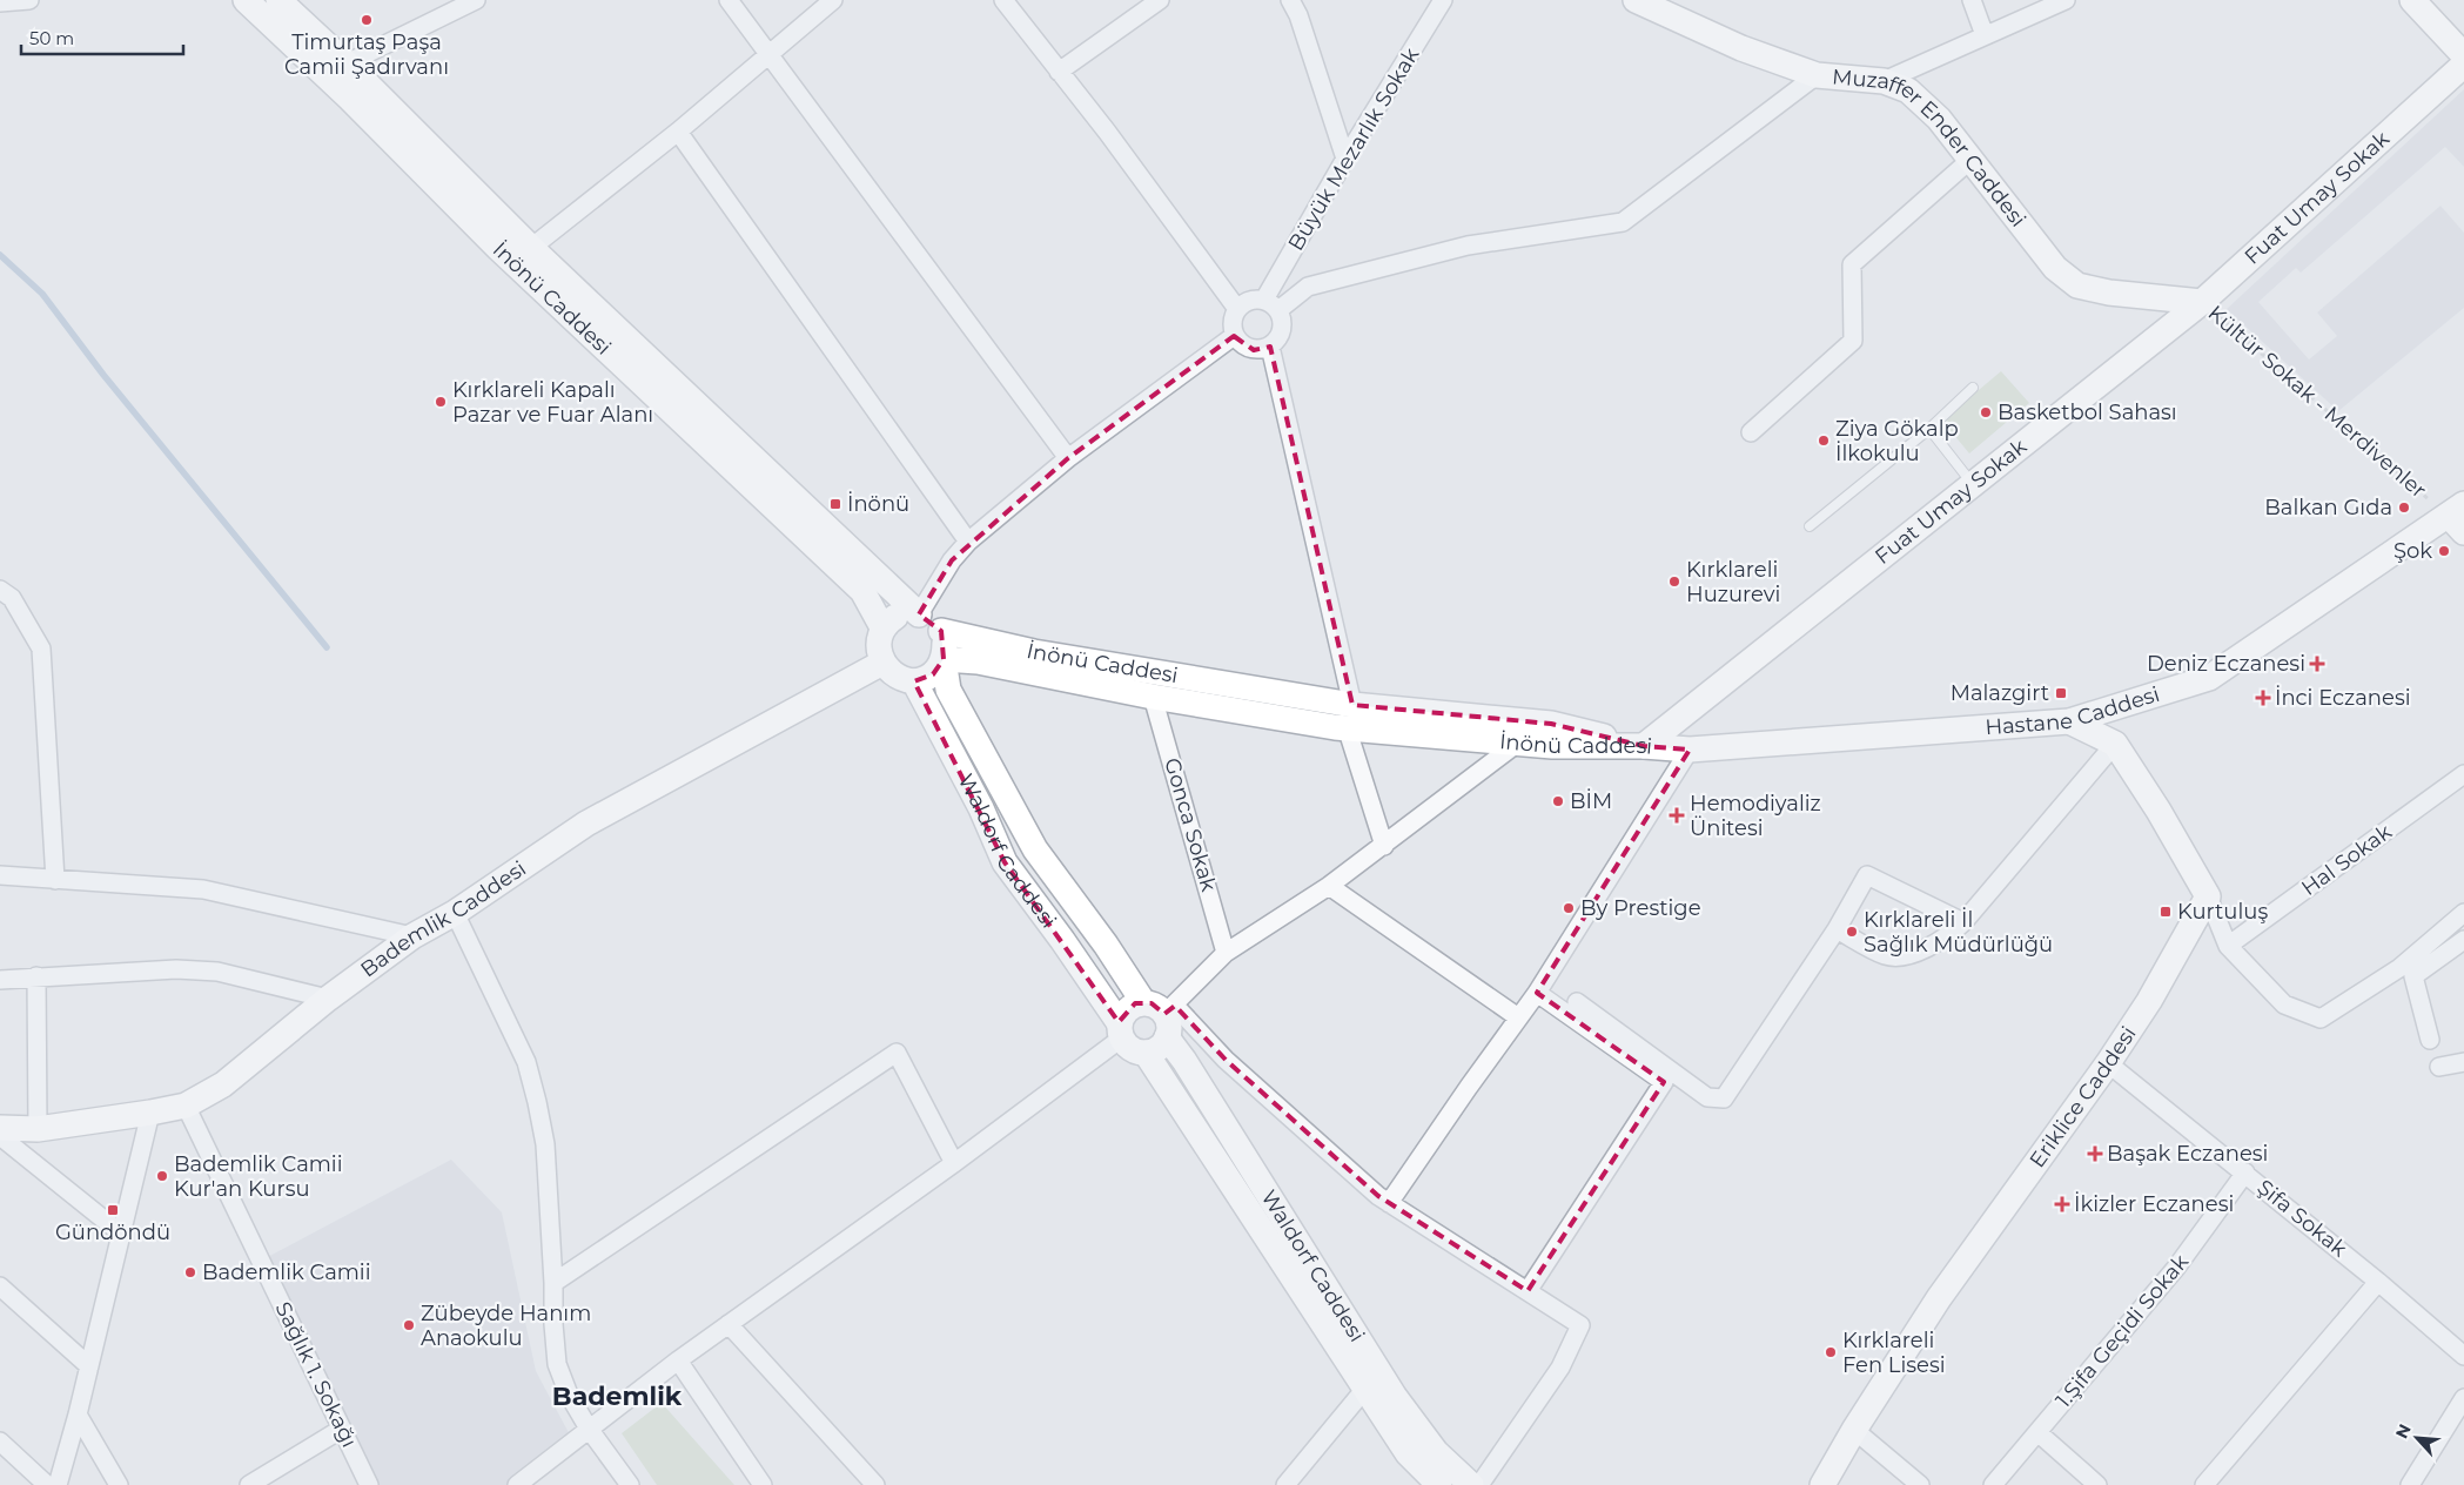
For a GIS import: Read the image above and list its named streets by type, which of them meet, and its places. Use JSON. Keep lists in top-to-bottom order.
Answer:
{
  "streets": {
    "main road": [
      "Muzaffer Ender Caddesi",
      "Fuat Umay Sokak",
      "İnönü Caddesi",
      "Hastane Caddesi",
      "Waldorf Caddesi",
      "Bademlik Caddesi",
      "Eriklice Caddesi"
    ],
    "street": [
      "Büyük Mezarlık Sokak",
      "Gonca Sokak",
      "Hal Sokak",
      "Şifa Sokak",
      "1.Şifa Geçidi Sokak",
      "Sağlık 1. Sokağı"
    ],
    "path": ["Kültür Sokak - Merdivenler"]
  },
  "crossings": [
    ["Muzaffer Ender Caddesi", "Fuat Umay Sokak"],
    ["Muzaffer Ender Caddesi", "Kültür Sokak - Merdivenler"],
    ["Fuat Umay Sokak", "İnönü Caddesi"],
    ["Fuat Umay Sokak", "Kültür Sokak - Merdivenler"],
    ["Fuat Umay Sokak", "Hastane Caddesi"],
    ["İnönü Caddesi", "Hastane Caddesi"],
    ["İnönü Caddesi", "Gonca Sokak"],
    ["İnönü Caddesi", "Waldorf Caddesi"],
    ["İnönü Caddesi", "Bademlik Caddesi"],
    ["Kültür Sokak - Merdivenler", "Hastane Caddesi"],
    ["Waldorf Caddesi", "Bademlik Caddesi"],
    ["Bademlik Caddesi", "Sağlık 1. Sokağı"],
    ["Eriklice Caddesi", "Şifa Sokak"],
    ["Şifa Sokak", "1.Şifa Geçidi Sokak"]
  ],
  "districts": ["Bademlik"],
  "places": {
    "other": [
      "Timurtaş Paşa Camii Şadırvanı",
      "Kırklareli Kapalı Pazar ve Fuar Alanı",
      "Basketbol Sahası",
      "Ziya Gökalp İlkokulu",
      "Balkan Gıda",
      "Şok",
      "Kırklareli Huzurevi",
      "BİM",
      "By Prestige",
      "Kırklareli İl Sağlık Müdürlüğü",
      "Bademlik Camii Kur'an Kursu",
      "Bademlik Camii",
      "Zübeyde Hanım Anaokulu",
      "Kırklareli Fen Lisesi"
    ],
    "transit": [
      "İnönü",
      "Malazgirt",
      "Kurtuluş",
      "Gündöndü"
    ],
    "health": [
      "Deniz Eczanesi",
      "İnci Eczanesi",
      "Hemodiyaliz Ünitesi",
      "Başak Eczanesi",
      "İkizler Eczanesi"
    ]
  },
  "scale_bar": "50 m",
  "north": "top left"
}
